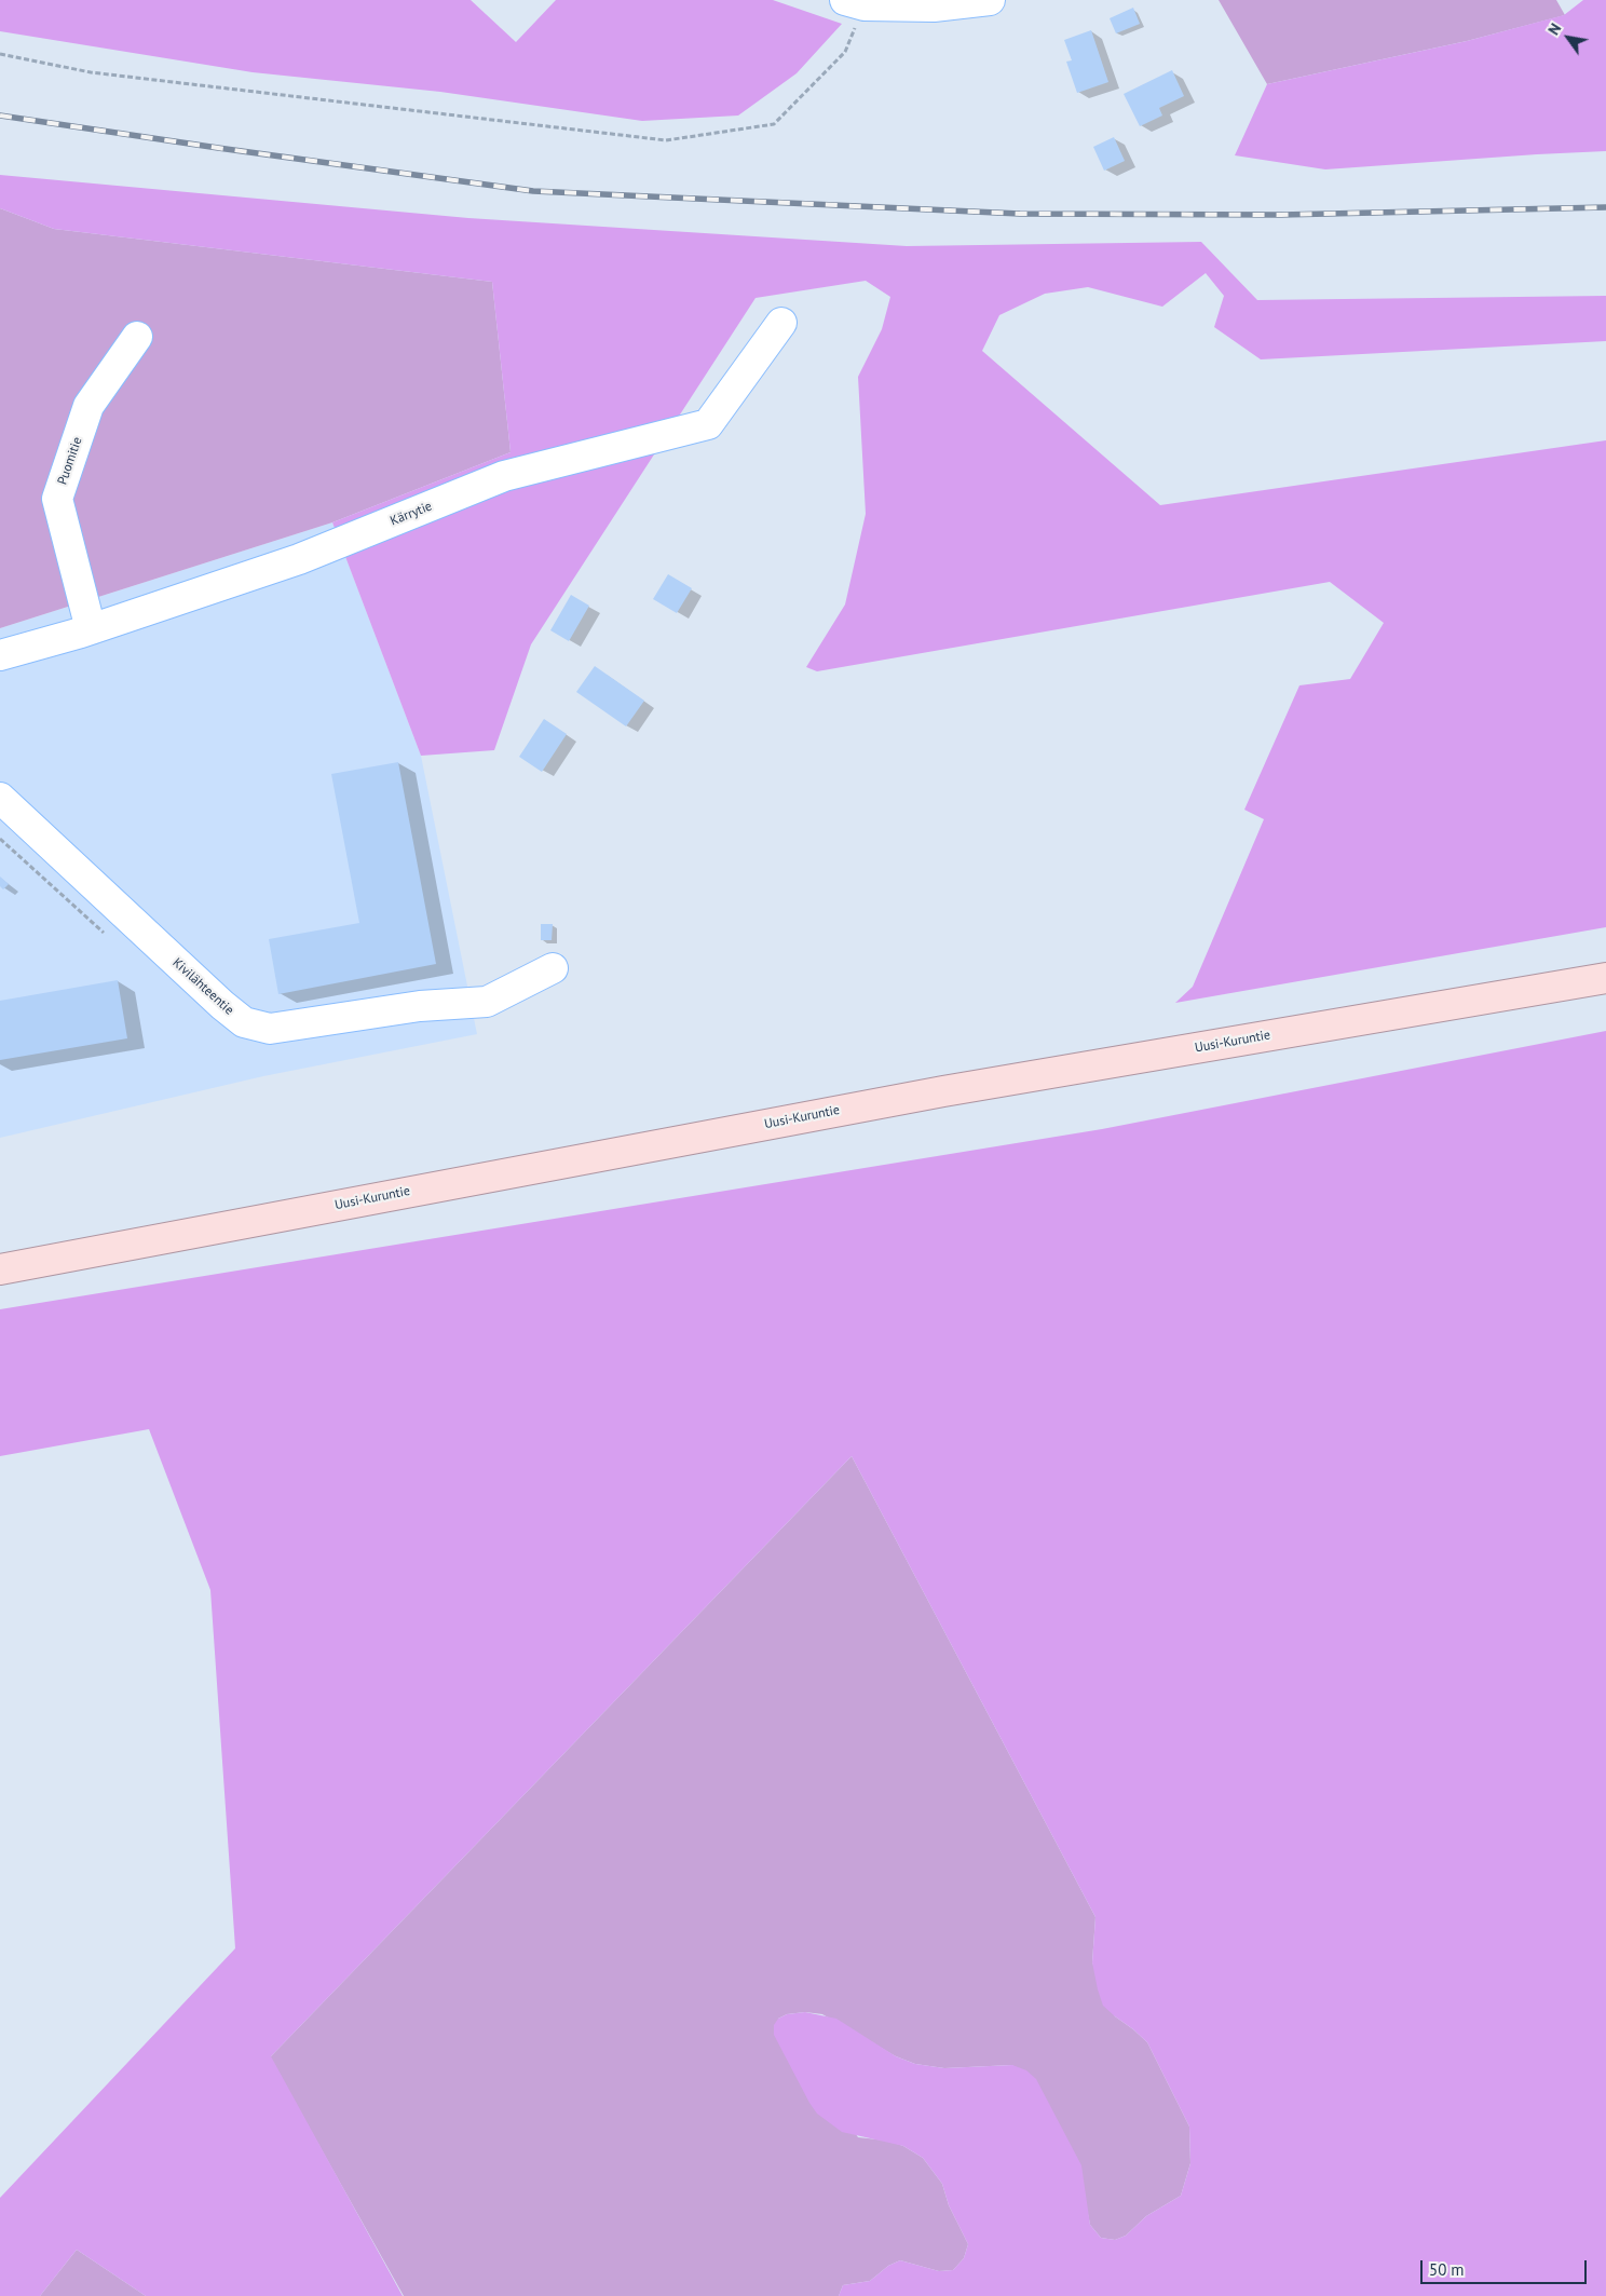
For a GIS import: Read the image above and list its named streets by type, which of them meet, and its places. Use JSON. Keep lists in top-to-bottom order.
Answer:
{
  "streets": {
    "main road": ["Uusi-Kuruntie"],
    "street": ["Puomitie", "Kärrytie", "Kivilähteentie"]
  },
  "crossings": [
    ["Puomitie", "Kärrytie"]
  ],
  "scale_bar": "50 m",
  "north": "top left"
}
